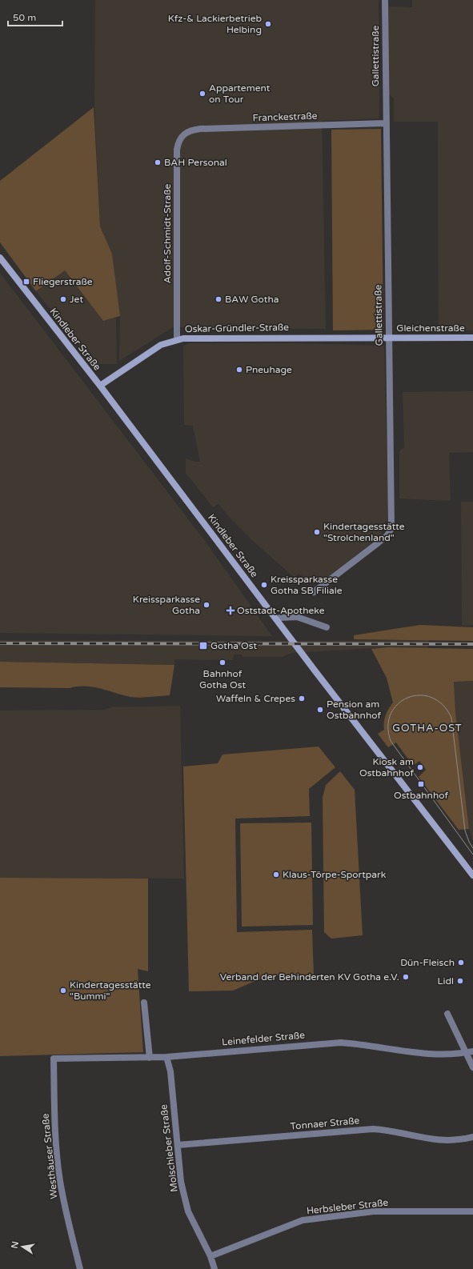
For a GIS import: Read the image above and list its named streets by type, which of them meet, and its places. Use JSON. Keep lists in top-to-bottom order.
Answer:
{
  "streets": {
    "main road": ["Oskar-Gründler-Straße", "Gleichenstraße", "Kindleber Straße"],
    "street": [
      "Gallettistraße",
      "Franckestraße",
      "Adolf-Schmidt-Straße",
      "Leinefelder Straße",
      "Tonnaer Straße",
      "Molschleber Straße",
      "Westhäuser Straße",
      "Herbsleber Straße"
    ]
  },
  "crossings": [
    ["Gallettistraße", "Franckestraße"],
    ["Gallettistraße", "Oskar-Gründler-Straße"],
    ["Gallettistraße", "Gleichenstraße"],
    ["Franckestraße", "Adolf-Schmidt-Straße"],
    ["Adolf-Schmidt-Straße", "Oskar-Gründler-Straße"],
    ["Oskar-Gründler-Straße", "Gleichenstraße"],
    ["Oskar-Gründler-Straße", "Kindleber Straße"],
    ["Leinefelder Straße", "Molschleber Straße"],
    ["Leinefelder Straße", "Westhäuser Straße"],
    ["Tonnaer Straße", "Molschleber Straße"],
    ["Molschleber Straße", "Herbsleber Straße"]
  ],
  "districts": ["GOTHA-OST"],
  "places": {
    "other": [
      "Kfz-& Lackierbetrieb Helbing",
      "Appartement on Tour",
      "BAH Personal",
      "Jet",
      "BAW Gotha",
      "Pneuhage",
      "Kindertagesstätte \"Strolchenland\"",
      "Kreissparkasse Gotha SB Filiale",
      "Kreissparkasse Gotha",
      "Bahnhof Gotha Ost",
      "Waffeln & Crepes",
      "Pension am Ostbahnhof",
      "Kiosk am Ostbahnhof",
      "Klaus-Törpe-Sportpark",
      "Dün-Fleisch",
      "Verband der Behinderten KV Gotha e.V.",
      "Lidl",
      "Kindertagesstätte \"Bummi\""
    ],
    "transit": ["Fliegerstraße", "Gotha Ost", "Ostbahnhof"],
    "health": ["Oststadt-Apotheke"]
  },
  "scale_bar": "50 m",
  "north": "left"
}
